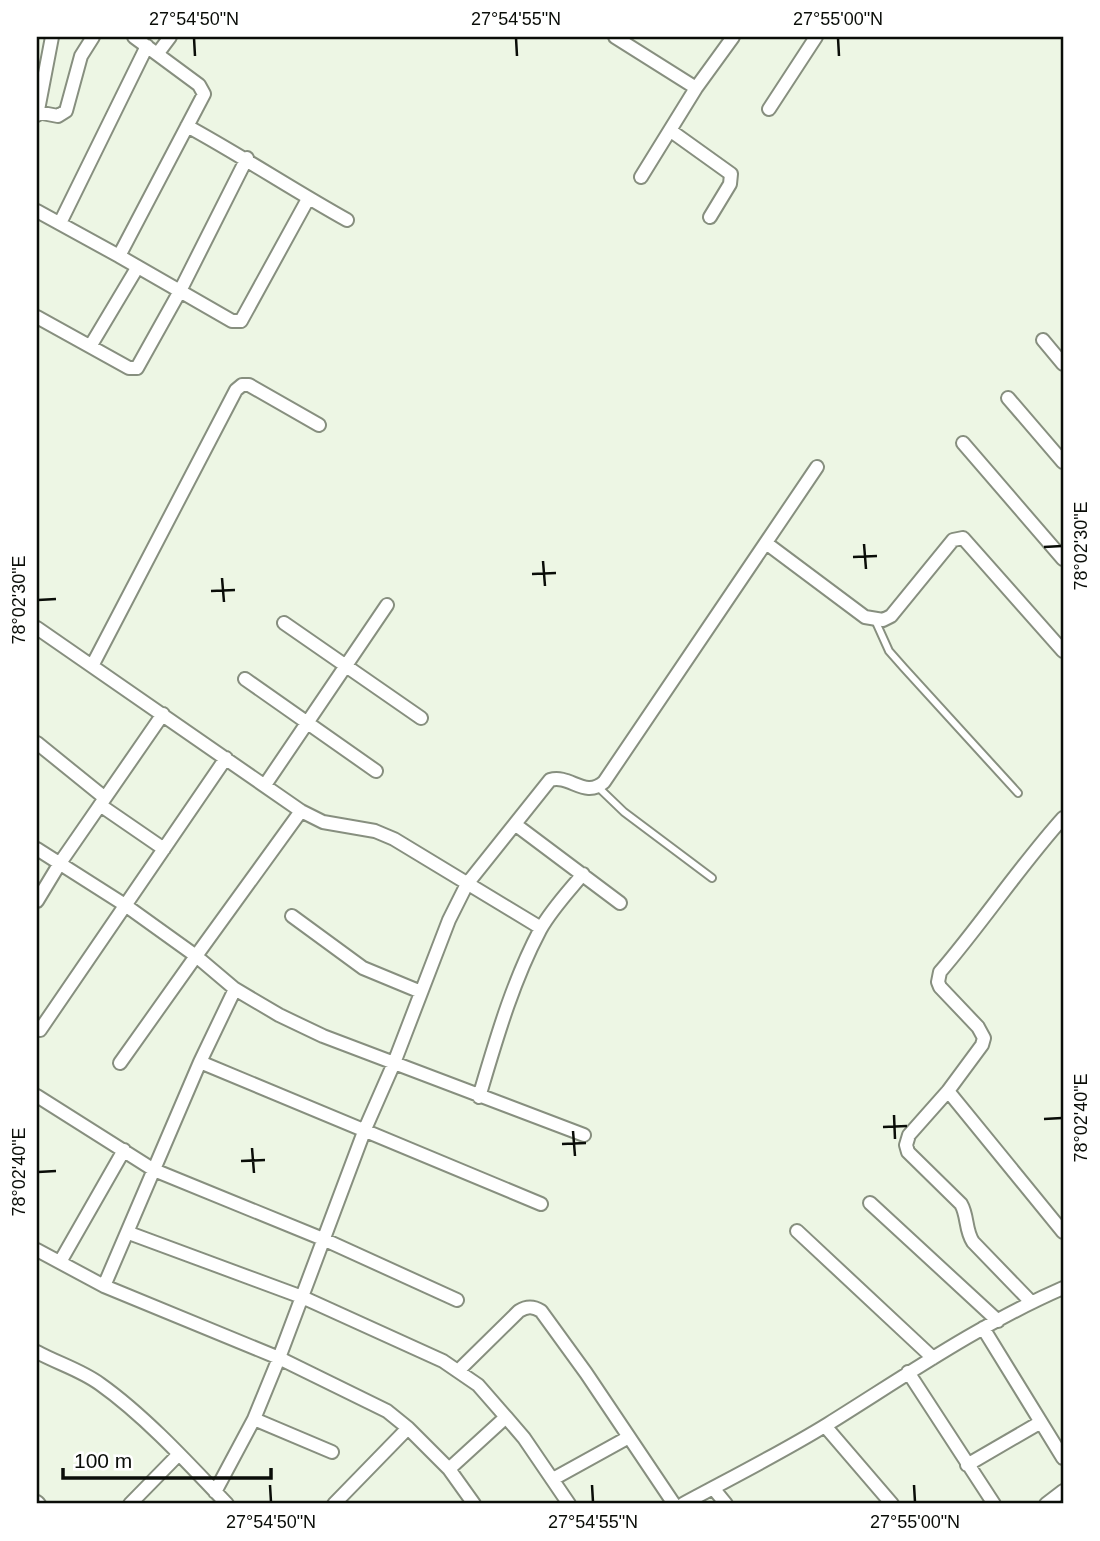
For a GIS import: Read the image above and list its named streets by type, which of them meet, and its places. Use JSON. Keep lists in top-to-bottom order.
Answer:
{
  "scale_bar": "100 m",
  "coordinates": [
    "27°54'50\"N",
    "27°54'55\"N",
    "27°55'00\"N",
    "78°02'30\"E",
    "78°02'40\"E"
  ]
}
